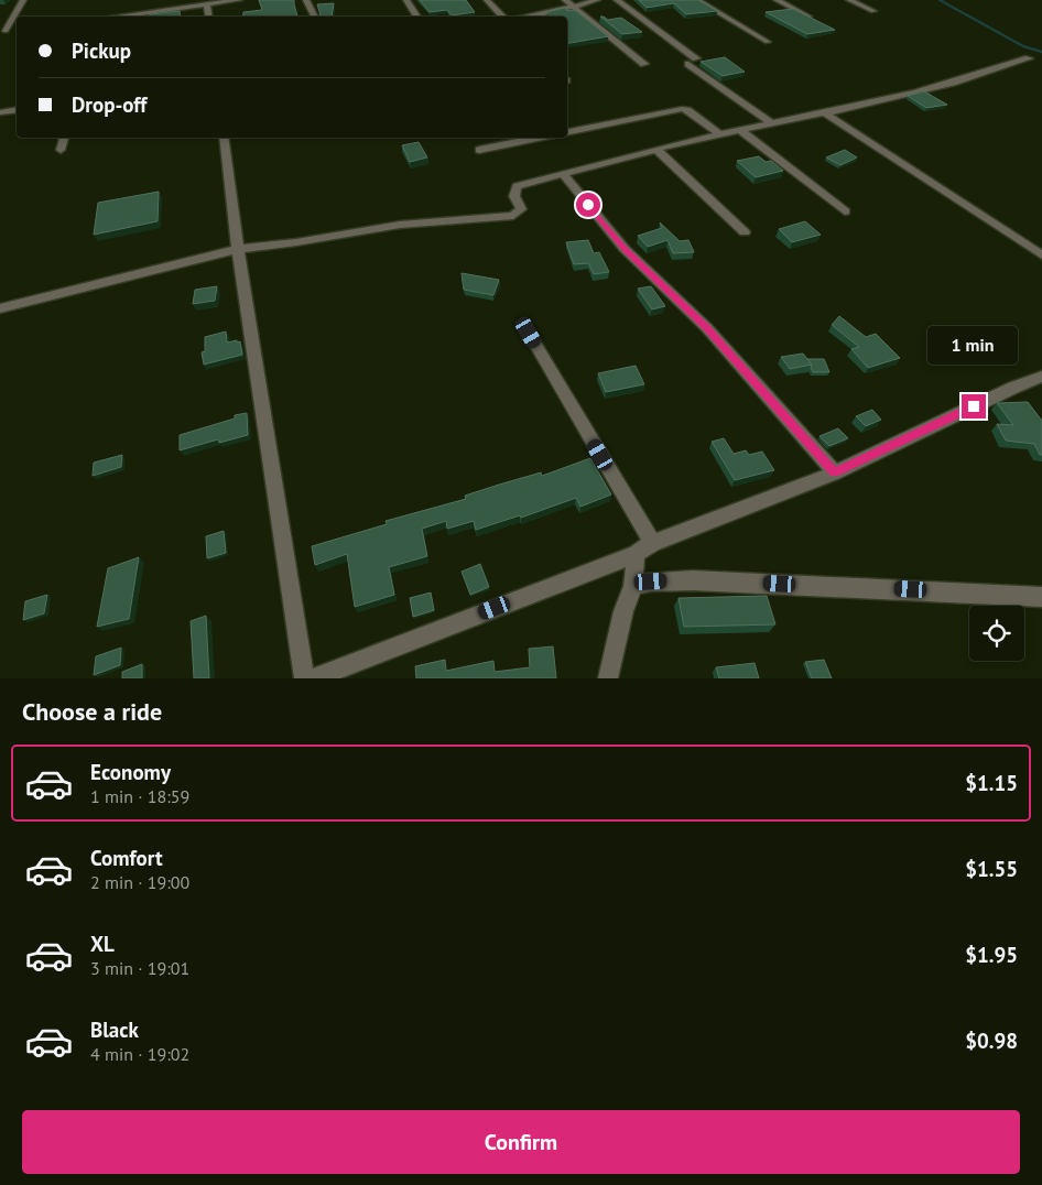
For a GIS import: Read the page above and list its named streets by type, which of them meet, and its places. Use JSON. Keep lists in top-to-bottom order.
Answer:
{
  "page": {
    "banner": ["Pickup", "Drop-off"],
    "bubble": "1 min",
    "heading": "Choose a ride",
    "list": [
      {
        "name": "Economy",
        "note": "1 min · 18:59",
        "value": "$1.15"
      },
      {
        "name": "Comfort",
        "note": "2 min · 19:00",
        "value": "$1.55"
      },
      {
        "name": "XL",
        "note": "3 min · 19:01",
        "value": "$1.95"
      },
      {
        "name": "Black",
        "note": "4 min · 19:02",
        "value": "$0.98"
      }
    ],
    "buttons": "Confirm"
  }
}
